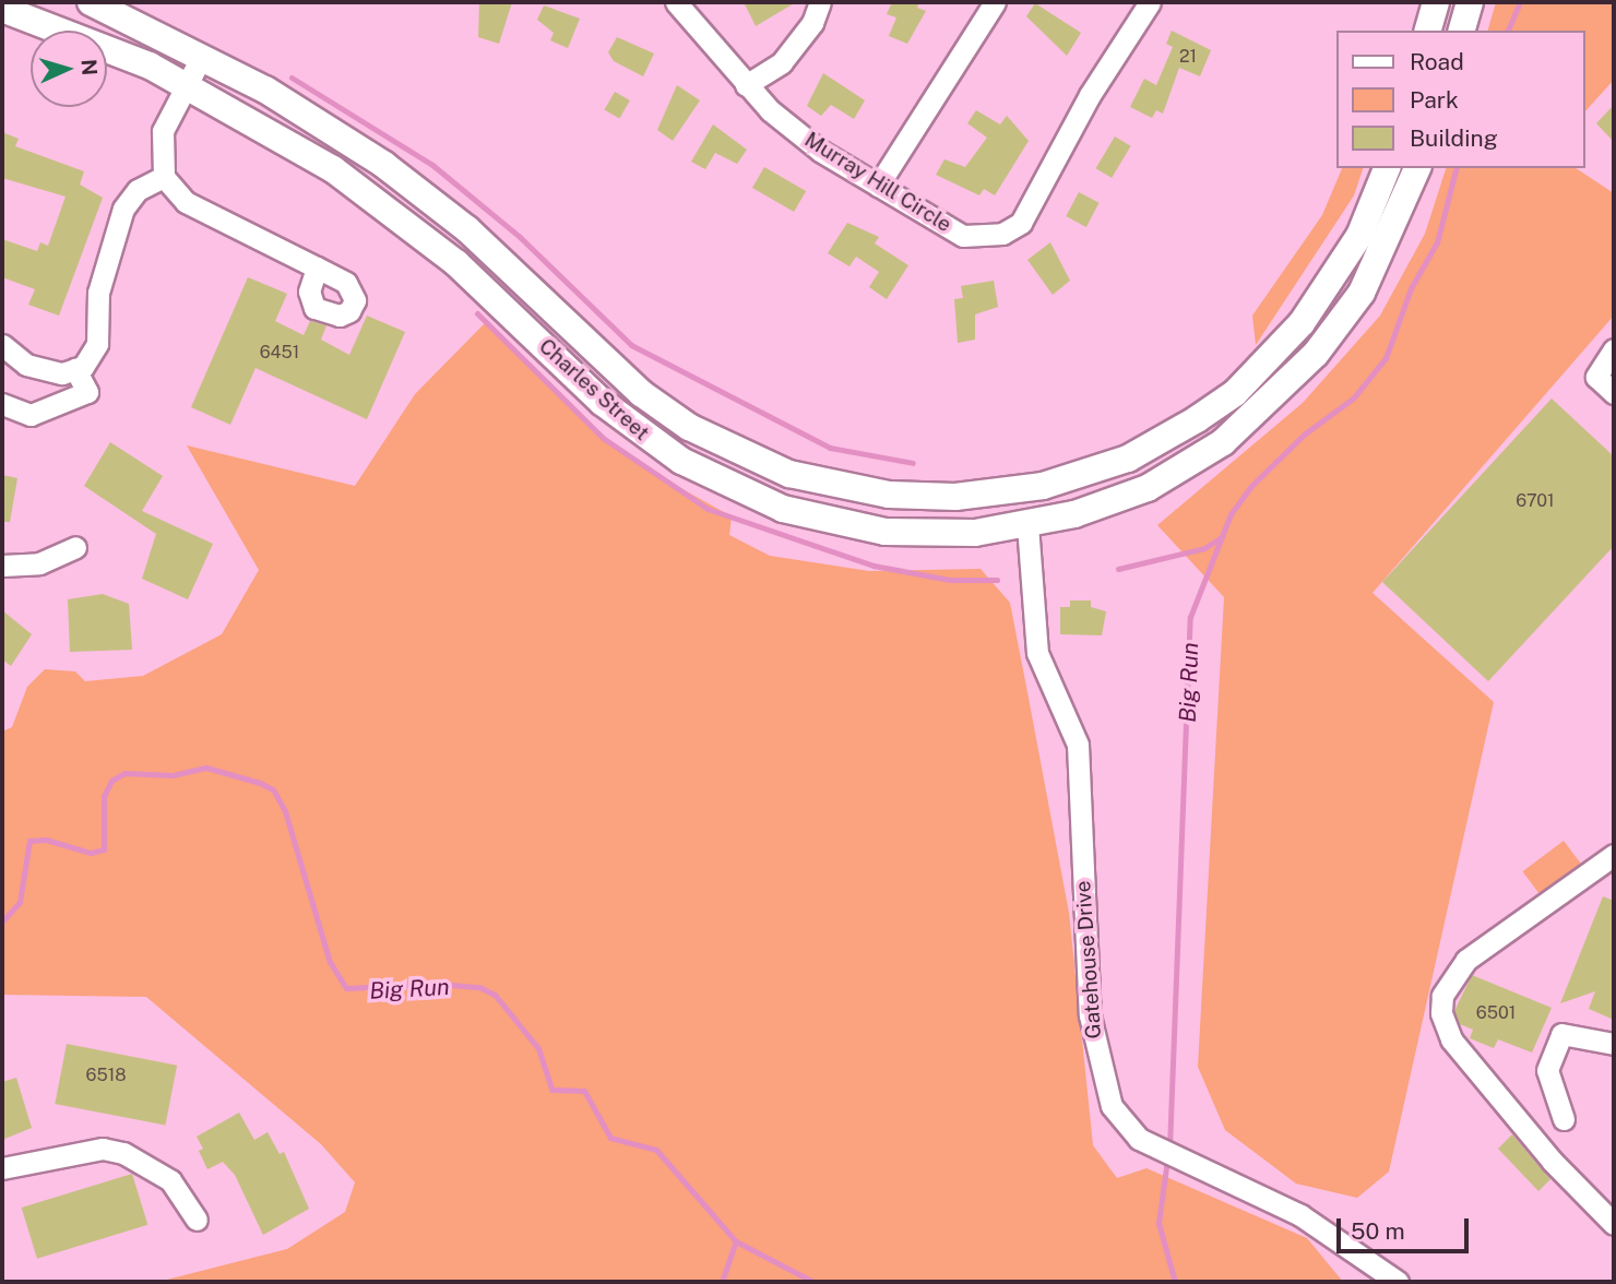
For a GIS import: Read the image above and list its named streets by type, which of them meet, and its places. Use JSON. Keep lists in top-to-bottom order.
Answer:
{
  "streets": {
    "main road": ["Charles Street"],
    "street": ["Murray Hill Circle", "Gatehouse Drive"]
  },
  "crossings": [
    ["Charles Street", "Gatehouse Drive"]
  ],
  "water": ["Big Run"],
  "house_numbers": [
    "21",
    "6451",
    "6701",
    "6501",
    "6518"
  ],
  "legend": ["Road", "Park", "Building"],
  "scale_bar": "50 m",
  "north": "right"
}
